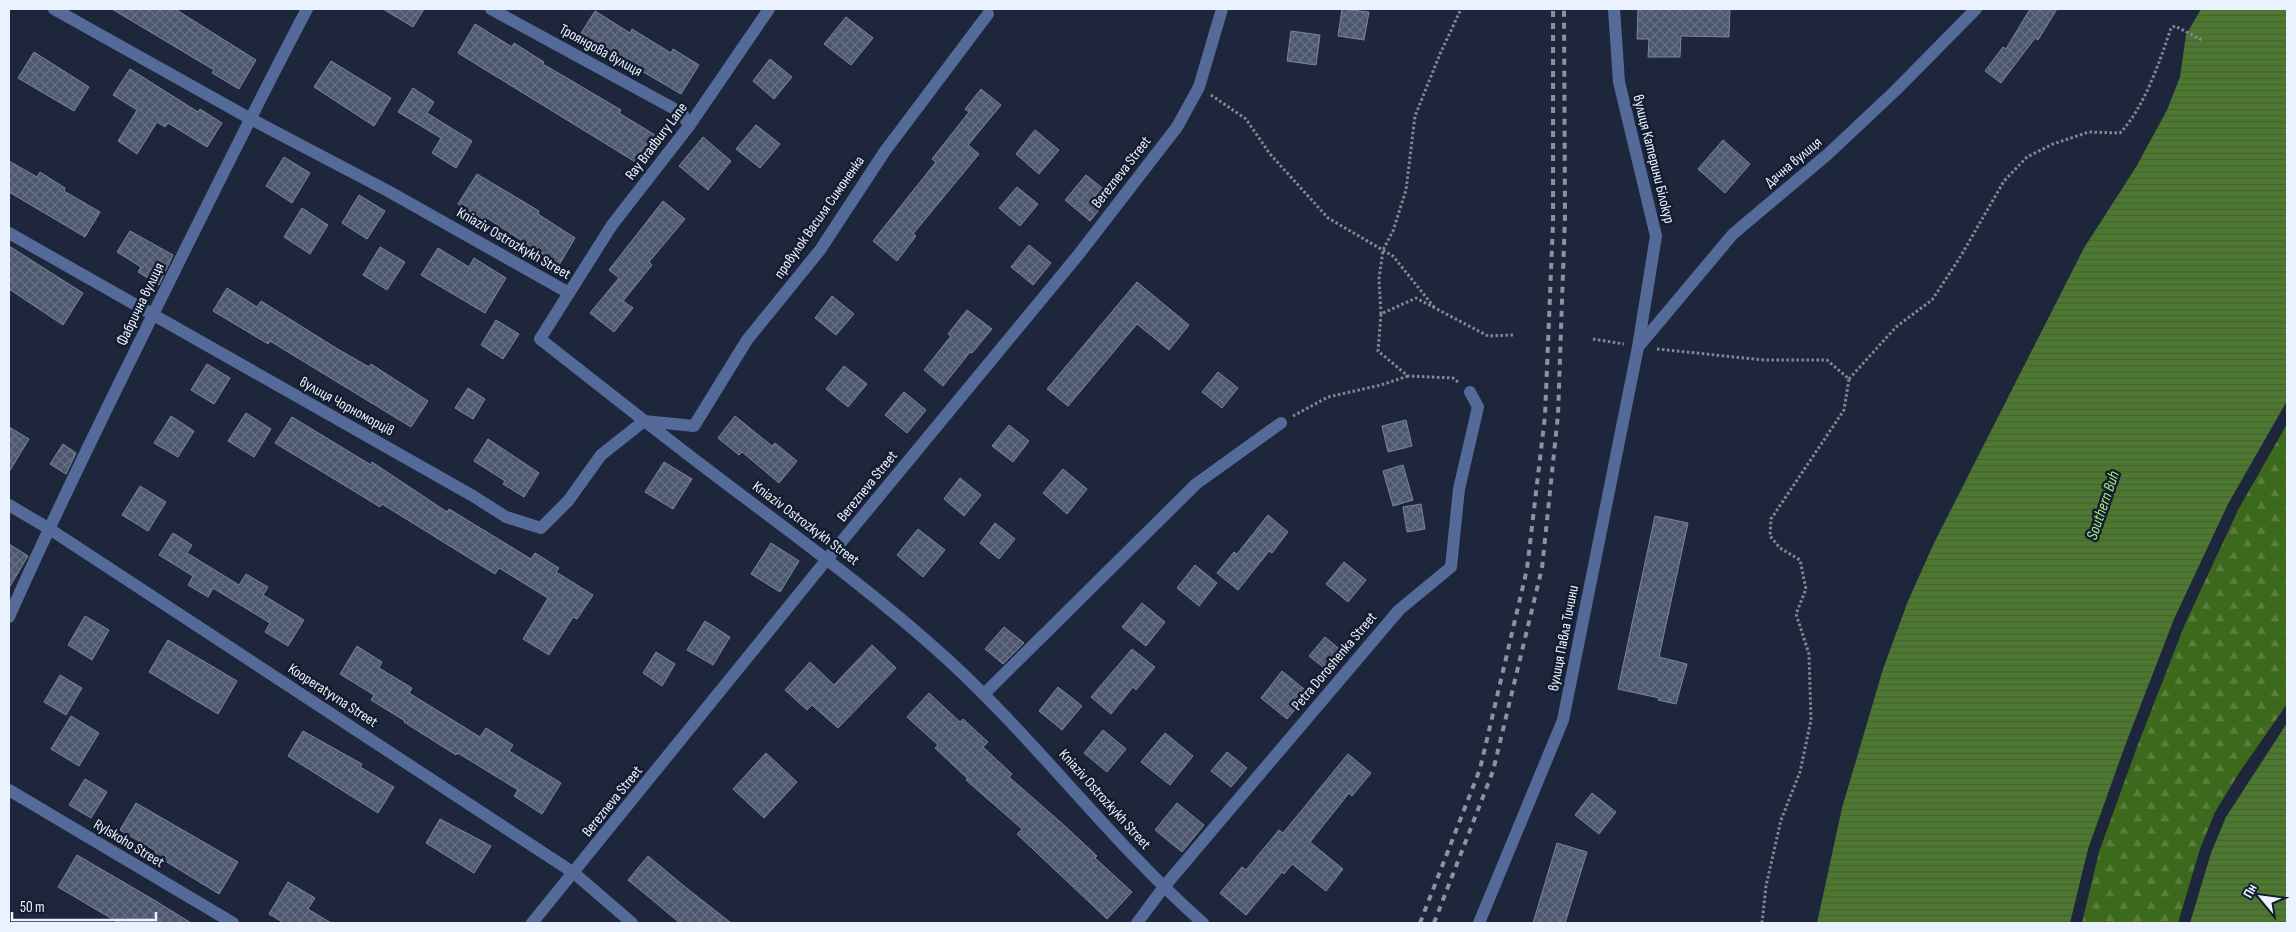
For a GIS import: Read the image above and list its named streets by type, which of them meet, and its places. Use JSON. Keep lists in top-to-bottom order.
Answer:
{
  "streets": {
    "street": [
      "Трояндова вулиця",
      "Ray Bradbury Lane",
      "вулиця Катерини Білокур",
      "Дачна вулиця",
      "Berezneva Street",
      "провулок Василя Симоненка",
      "Kniaziv Ostrozkykh Street",
      "Фабрична вулиця",
      "вулиця Чорноморців",
      "вулиця Павла Тичини",
      "Petra Doroshenka Street",
      "Kooperatyvna Street",
      "Rylskoho Street"
    ]
  },
  "crossings": [
    ["Трояндова вулиця", "Ray Bradbury Lane"],
    ["Ray Bradbury Lane", "Kniaziv Ostrozkykh Street"],
    ["вулиця Катерини Білокур", "Дачна вулиця"],
    ["вулиця Катерини Білокур", "вулиця Павла Тичини"],
    ["Дачна вулиця", "вулиця Павла Тичини"],
    ["Berezneva Street", "Kniaziv Ostrozkykh Street"],
    ["Berezneva Street", "Kooperatyvna Street"],
    ["провулок Василя Симоненка", "Kniaziv Ostrozkykh Street"],
    ["провулок Василя Симоненка", "вулиця Чорноморців"],
    ["Kniaziv Ostrozkykh Street", "Фабрична вулиця"],
    ["Kniaziv Ostrozkykh Street", "вулиця Чорноморців"],
    ["Kniaziv Ostrozkykh Street", "Petra Doroshenka Street"],
    ["Фабрична вулиця", "вулиця Чорноморців"],
    ["Фабрична вулиця", "Kooperatyvna Street"]
  ],
  "water": ["Southern Buh"],
  "scale_bar": "50 m",
  "north": "top left"
}
